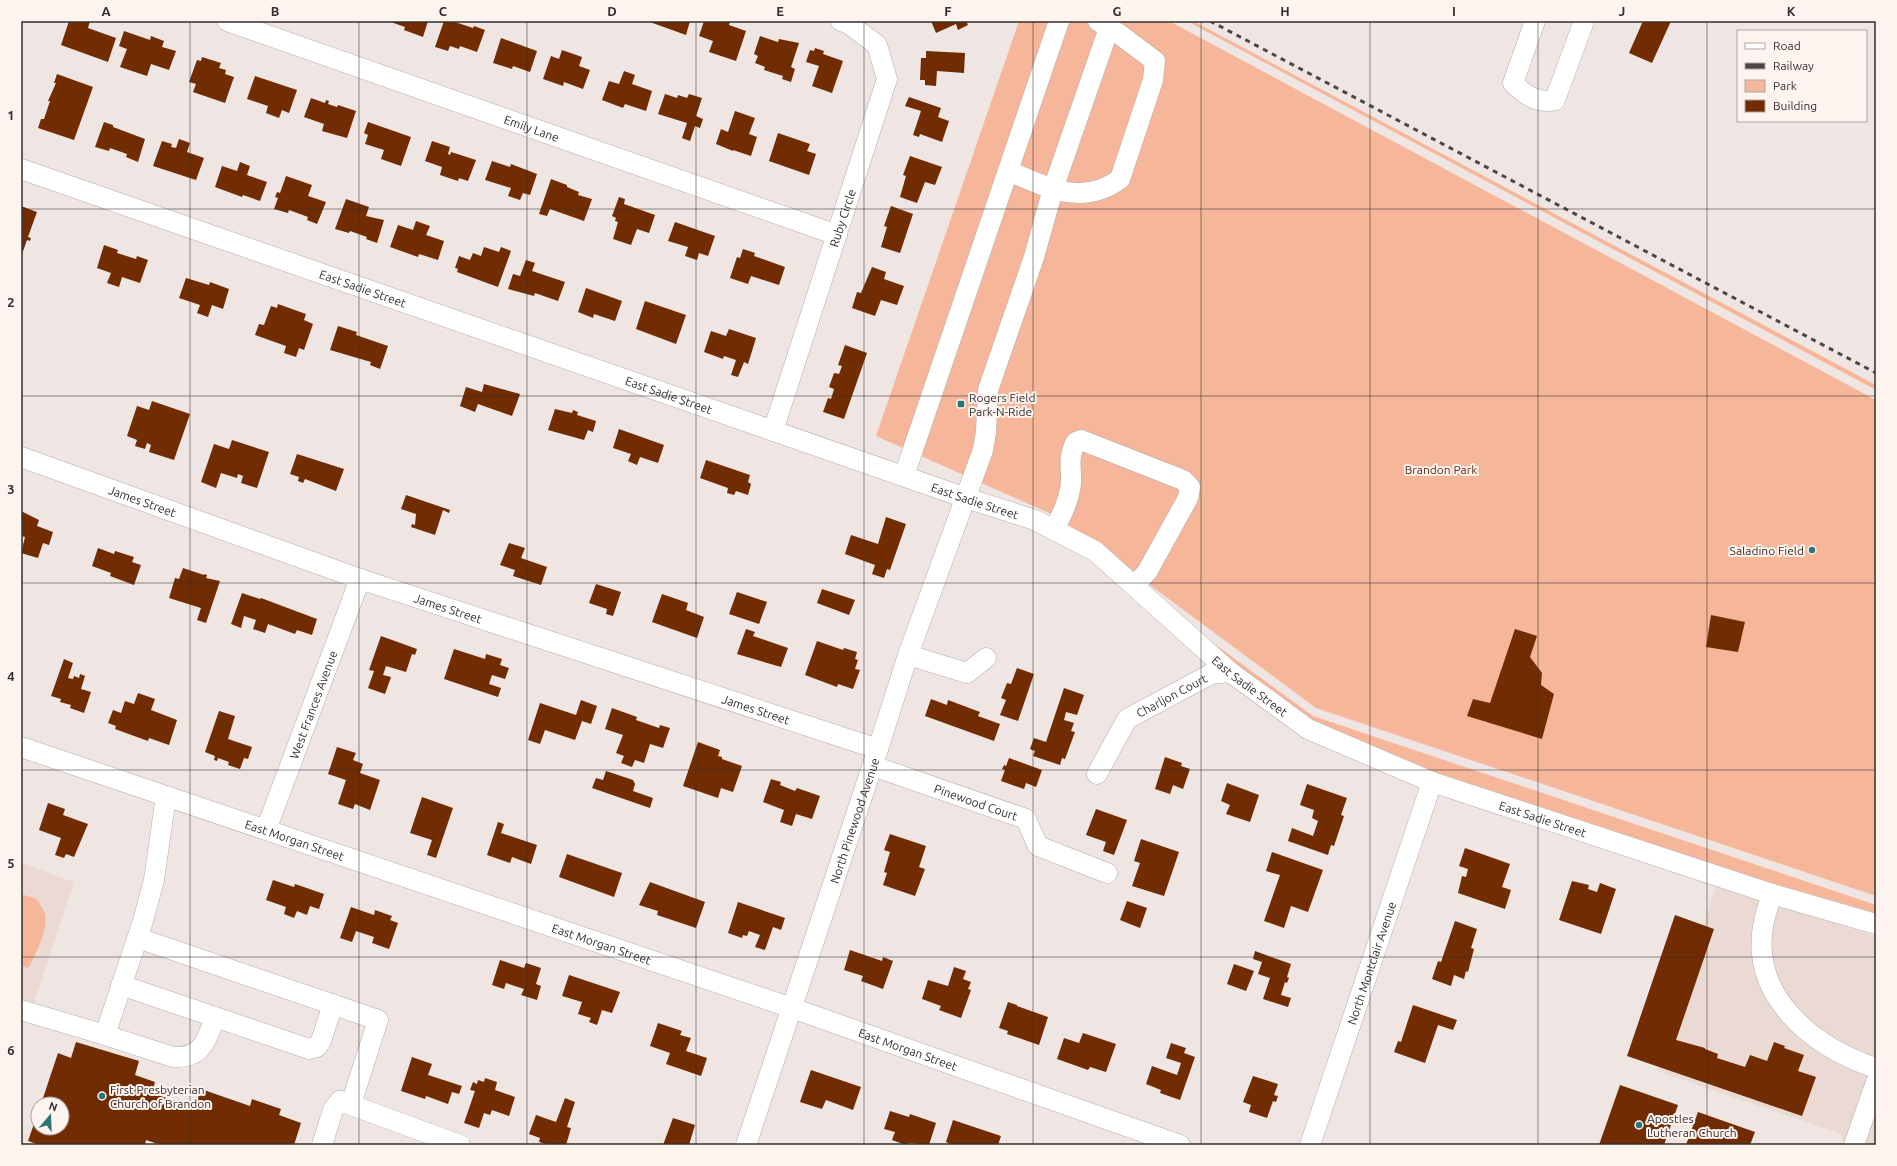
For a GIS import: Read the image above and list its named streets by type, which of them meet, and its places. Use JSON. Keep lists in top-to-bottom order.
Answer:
{
  "streets": {
    "street": [
      "Emily Lane",
      "Ruby Circle",
      "East Sadie Street",
      "James Street",
      "Charljon Court",
      "West Frances Avenue",
      "Pinewood Court",
      "North Pinewood Avenue",
      "East Morgan Street",
      "North Montclair Avenue"
    ]
  },
  "crossings": [
    ["Emily Lane", "Ruby Circle"],
    ["Ruby Circle", "East Sadie Street"],
    ["East Sadie Street", "Charljon Court"],
    ["East Sadie Street", "North Pinewood Avenue"],
    ["East Sadie Street", "North Montclair Avenue"],
    ["James Street", "West Frances Avenue"],
    ["James Street", "Pinewood Court"],
    ["James Street", "North Pinewood Avenue"],
    ["West Frances Avenue", "East Morgan Street"],
    ["Pinewood Court", "North Pinewood Avenue"],
    ["North Pinewood Avenue", "East Morgan Street"]
  ],
  "parks": ["Brandon Park"],
  "places": {
    "transit": ["Rogers Field Park-N-Ride"],
    "other": ["Saladino Field", "First Presbyterian Church of Brandon", "Apostles Lutheran Church"]
  },
  "legend": [
    "Road",
    "Railway",
    "Park",
    "Building"
  ],
  "north": "top",
  "grid": {
    "columns": [
      "A",
      "B",
      "C",
      "D",
      "E",
      "F",
      "G",
      "H",
      "I",
      "J",
      "K"
    ],
    "rows": [
      "1",
      "2",
      "3",
      "4",
      "5",
      "6"
    ]
  }
}
